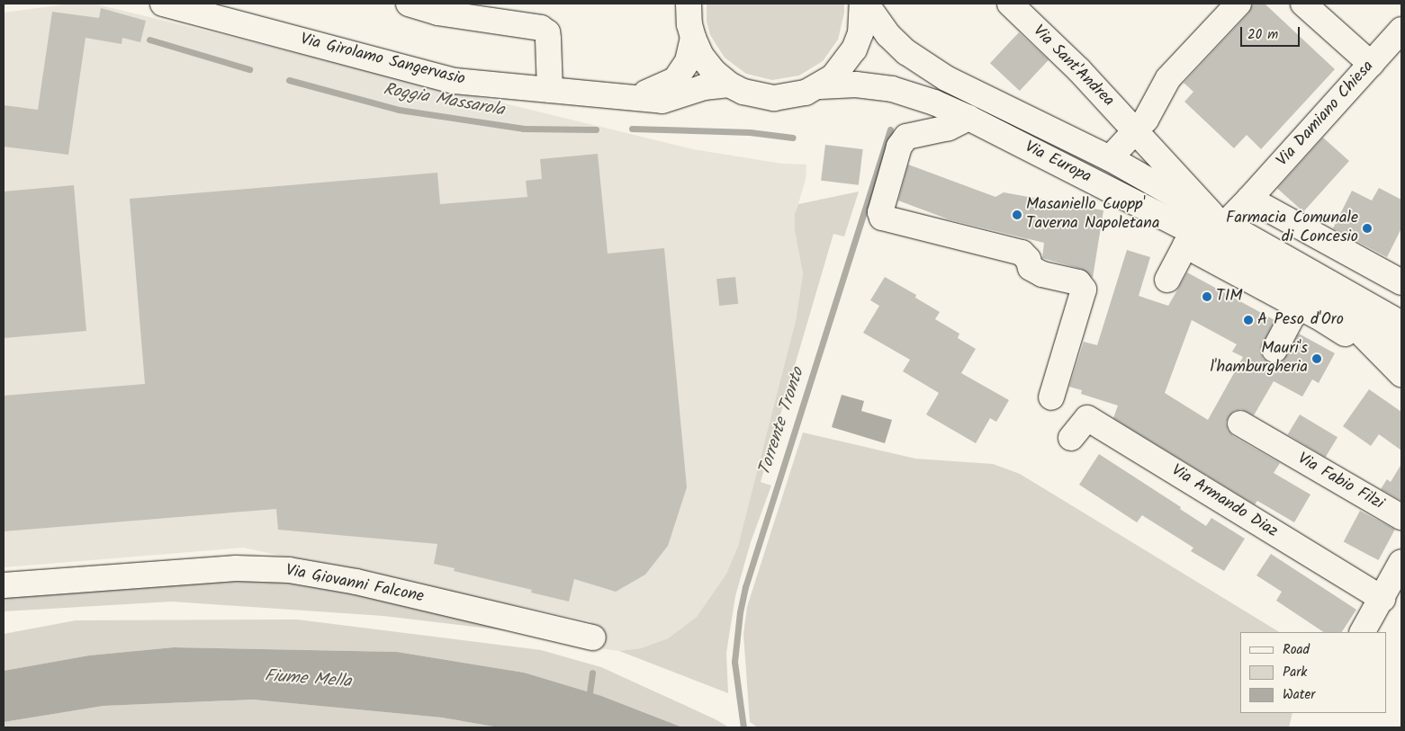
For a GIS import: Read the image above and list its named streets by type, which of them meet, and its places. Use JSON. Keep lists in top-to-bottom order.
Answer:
{
  "streets": {
    "street": [
      "Via Girolamo Sangervasio",
      "Via Sant'Andrea",
      "Via Damiano Chiesa",
      "Via Europa",
      "Via Fabio Filzi",
      "Via Armando Diaz",
      "Via Giovanni Falcone"
    ]
  },
  "crossings": [
    ["Via Girolamo Sangervasio", "Via Europa"],
    ["Via Sant'Andrea", "Via Europa"]
  ],
  "water": ["Roggia Massarola", "Torrente Tronto", "Fiume Mella"],
  "places": [
    "Masaniello Cuopp' Taverna Napoletana",
    "Farmacia Comunale di Concesio",
    "TIM",
    "A Peso d'Oro",
    "Mauri's l'hamburgheria"
  ],
  "legend": ["Road", "Park", "Water"],
  "scale_bar": "20 m"
}
